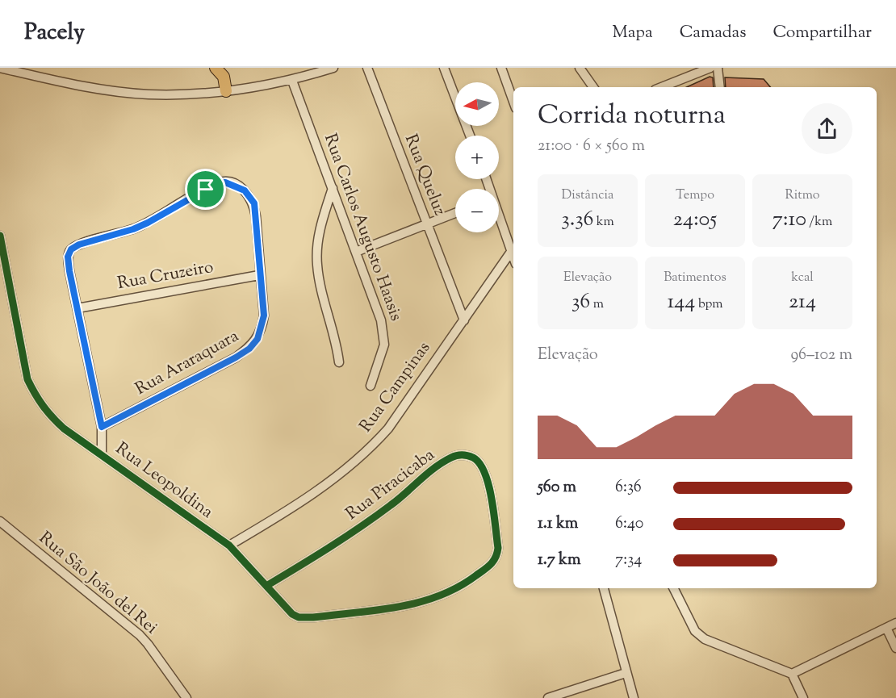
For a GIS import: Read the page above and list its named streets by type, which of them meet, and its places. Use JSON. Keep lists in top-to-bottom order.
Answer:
{
  "streets": {
    "street": [
      "Rua Queluz",
      "Rua Carlos Augusto Haasis",
      "Rua Cruzeiro",
      "Rua Araraquara",
      "Rua Campinas",
      "Rua Leopoldina",
      "Rua Piracicaba",
      "Rua São João del Rei"
    ]
  },
  "crossings": [
    ["Rua Queluz", "Rua Campinas"],
    ["Rua Cruzeiro", "Rua Araraquara"],
    ["Rua Araraquara", "Rua Leopoldina"],
    ["Rua Campinas", "Rua Leopoldina"],
    ["Rua Leopoldina", "Rua Piracicaba"]
  ],
  "north": "left",
  "page": {
    "header": "Pacely",
    "nav": ["Mapa", "Camadas", "Compartilhar"],
    "map_buttons": ["+", "−"],
    "heading": ["Corrida noturna", "21:00 · 6 × 560 m"],
    "stats": [
      ["Distância", "3.36 km"],
      ["Tempo", "24:05"],
      ["Ritmo", "7:10 /km"],
      ["Elevação", "36 m"],
      ["Batimentos", "144 bpm"],
      ["kcal", "214"]
    ],
    "chart": ["Elevação", "96–102 m"],
    "list": [
      {
        "name": "560 m",
        "note": "6:36"
      },
      {
        "name": "1.1 km",
        "note": "6:40"
      },
      {
        "name": "1.7 km",
        "note": "7:34"
      }
    ]
  }
}
